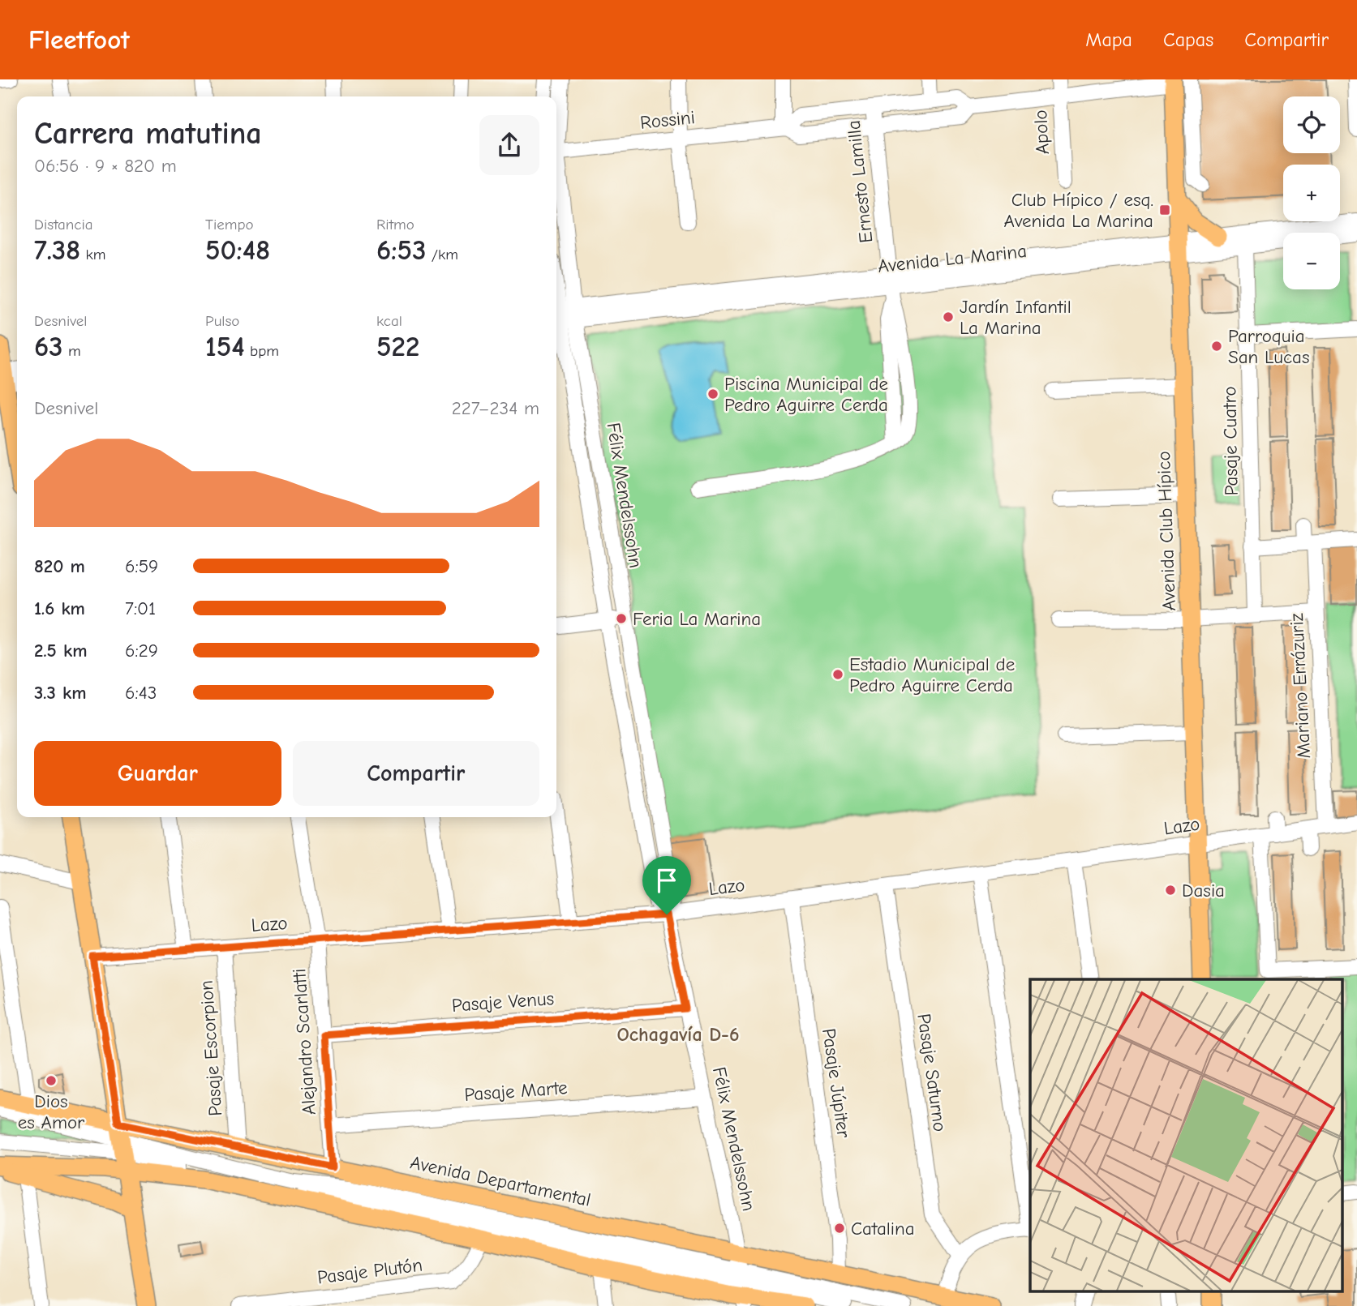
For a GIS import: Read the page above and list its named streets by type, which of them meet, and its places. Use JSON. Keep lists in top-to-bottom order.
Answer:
{
  "streets": {
    "main road": ["Avenida Club Hípico", "Avenida Departamental"],
    "street": [
      "Rossini",
      "Apolo",
      "Ernesto Lamilla",
      "Avenida La Marina",
      "Pasaje Cuatro",
      "Félix Mendelssohn",
      "Mariano Errázuriz",
      "Lazo",
      "Pasaje Venus",
      "Alejandro Scarlatti",
      "Pasaje Escorpion",
      "Pasaje Saturno",
      "Pasaje Júpiter",
      "Pasaje Marte",
      "Pasaje Plutón"
    ]
  },
  "crossings": [
    ["Rossini", "Apolo"],
    ["Rossini", "Ernesto Lamilla"],
    ["Rossini", "Avenida Club Hípico"],
    ["Ernesto Lamilla", "Avenida La Marina"],
    ["Avenida La Marina", "Pasaje Cuatro"],
    ["Avenida La Marina", "Félix Mendelssohn"],
    ["Avenida La Marina", "Avenida Club Hípico"],
    ["Félix Mendelssohn", "Lazo"],
    ["Félix Mendelssohn", "Pasaje Venus"],
    ["Félix Mendelssohn", "Pasaje Marte"],
    ["Félix Mendelssohn", "Avenida Departamental"],
    ["Avenida Club Hípico", "Lazo"],
    ["Mariano Errázuriz", "Lazo"],
    ["Lazo", "Alejandro Scarlatti"],
    ["Lazo", "Pasaje Escorpion"],
    ["Lazo", "Pasaje Saturno"],
    ["Lazo", "Pasaje Júpiter"],
    ["Pasaje Venus", "Alejandro Scarlatti"],
    ["Alejandro Scarlatti", "Pasaje Marte"],
    ["Alejandro Scarlatti", "Avenida Departamental"],
    ["Pasaje Escorpion", "Avenida Departamental"],
    ["Pasaje Júpiter", "Avenida Departamental"]
  ],
  "districts": ["Ochagavía D-6"],
  "places": {
    "transit": ["Club Hípico / esq. Avenida La Marina"],
    "other": [
      "Jardín Infantil La Marina",
      "Parroquia San Lucas",
      "Piscina Municipal de Pedro Aguirre Cerda",
      "Feria La Marina",
      "Estadio Municipal de Pedro Aguirre Cerda",
      "Dasia",
      "Dios es Amor",
      "Catalina"
    ]
  },
  "page": {
    "header": "Fleetfoot",
    "nav": ["Mapa", "Capas", "Compartir"],
    "map_buttons": ["+", "−"],
    "heading": ["Carrera matutina", "06:56 · 9 × 820 m"],
    "stats": [
      ["Distancia", "7.38 km"],
      ["Tiempo", "50:48"],
      ["Ritmo", "6:53 /km"],
      ["Desnivel", "63 m"],
      ["Pulso", "154 bpm"],
      ["kcal", "522"]
    ],
    "chart": ["Desnivel", "227–234 m"],
    "list": [
      {
        "name": "820 m",
        "note": "6:59"
      },
      {
        "name": "1.6 km",
        "note": "7:01"
      },
      {
        "name": "2.5 km",
        "note": "6:29"
      },
      {
        "name": "3.3 km",
        "note": "6:43"
      }
    ],
    "buttons": ["Guardar", "Compartir"]
  }
}
